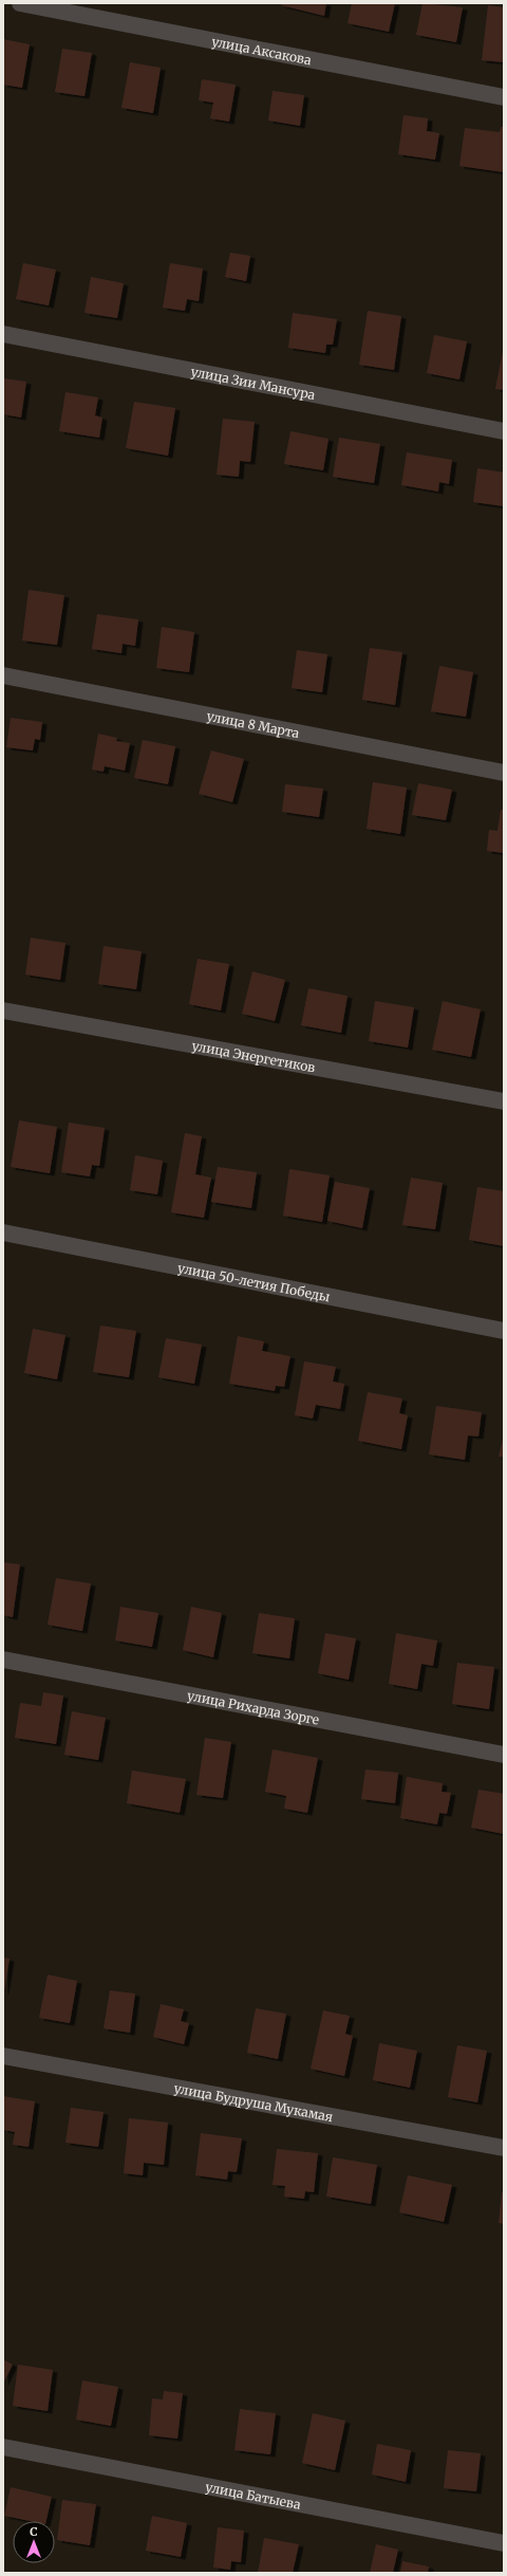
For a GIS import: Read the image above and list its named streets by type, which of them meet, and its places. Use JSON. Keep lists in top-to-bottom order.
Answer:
{
  "streets": {
    "street": [
      "улица Аксакова",
      "улица Зии Мансура",
      "улица 8 Марта",
      "улица Энергетиков",
      "улица 50-летия Победы",
      "улица Рихарда Зорге",
      "улица Будруша Мукамая",
      "улица Батыева"
    ]
  },
  "north": "top"
}
